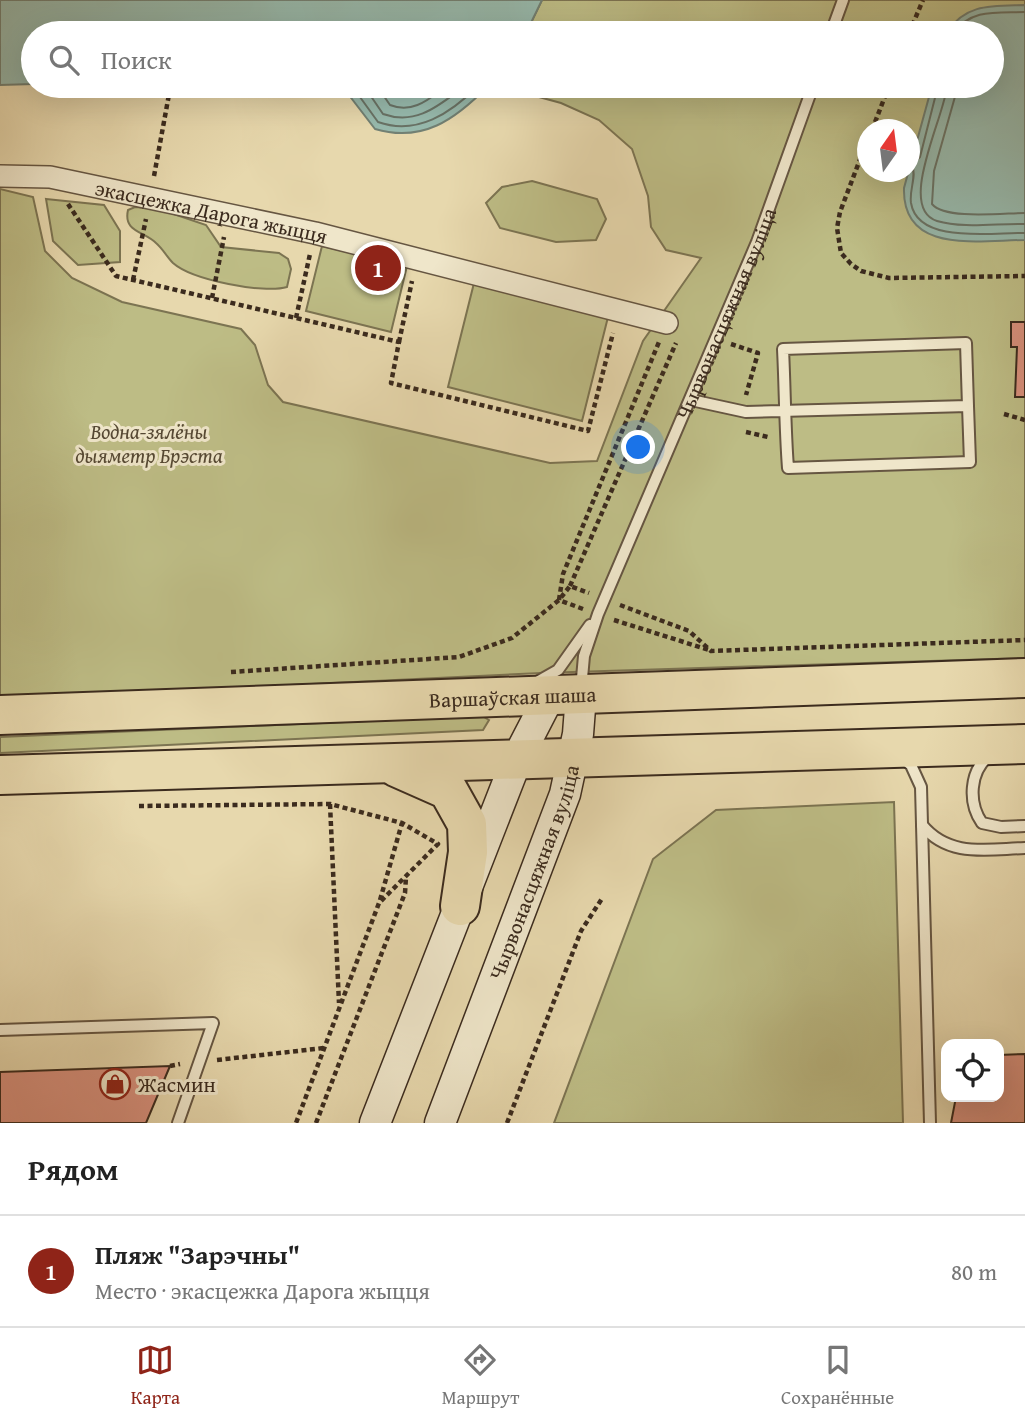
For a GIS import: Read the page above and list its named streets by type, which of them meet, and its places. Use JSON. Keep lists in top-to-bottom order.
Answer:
{
  "streets": {
    "highway": ["Варшаўская шаша"],
    "main road": ["Чырвонасцяжная вуліца"],
    "street": ["экасцежка Дарога жыцця"]
  },
  "crossings": [
    ["Чырвонасцяжная вуліца", "Варшаўская шаша"]
  ],
  "parks": ["Водна-зялёны дыяметр Брэста"],
  "places": {
    "shop": ["Жасмин"]
  },
  "north": "top",
  "page": {
    "search": "Поиск",
    "pins": "1",
    "heading": "Рядом",
    "list": [
      {
        "mark": "1",
        "name": "Пляж \"Зарэчны\"",
        "note": "Место · экасцежка Дарога жыцця",
        "value": "80 m"
      }
    ],
    "nav": ["Карта", "Маршрут", "Сохранённые"]
  }
}
